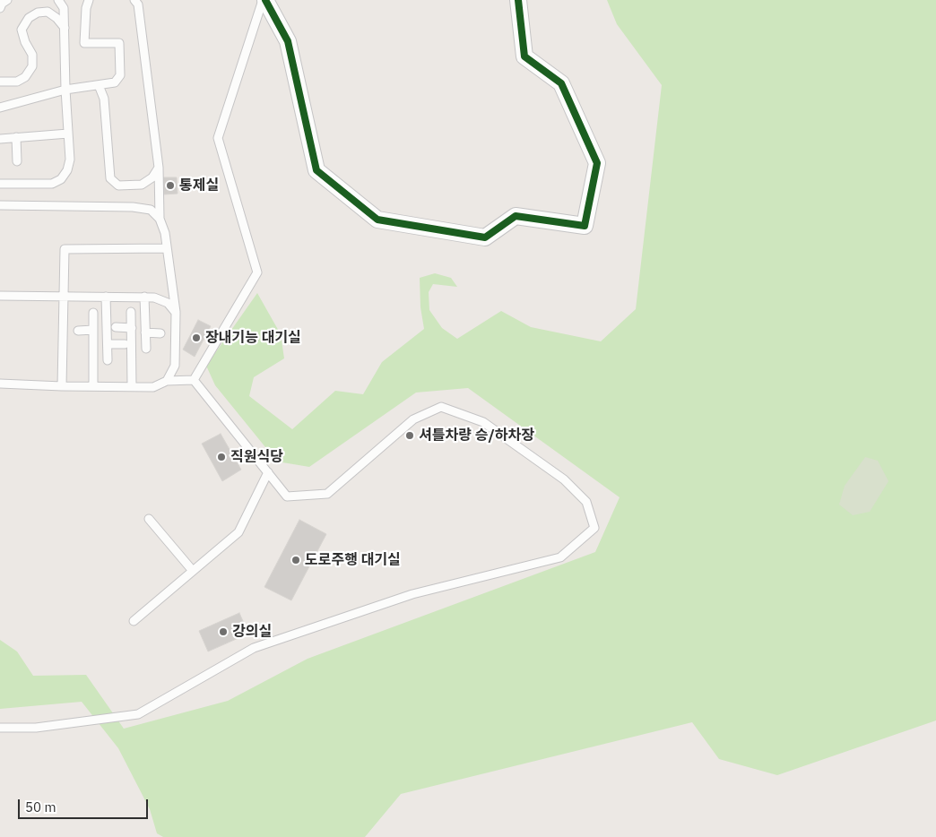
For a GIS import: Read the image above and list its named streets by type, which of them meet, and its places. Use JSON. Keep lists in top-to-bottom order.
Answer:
{
  "places": [
    "통제실",
    "장내기능 대기실",
    "셔틀차량 승/하차장",
    "직원식당",
    "도로주행 대기실",
    "강의실"
  ],
  "scale_bar": "50 m"
}
